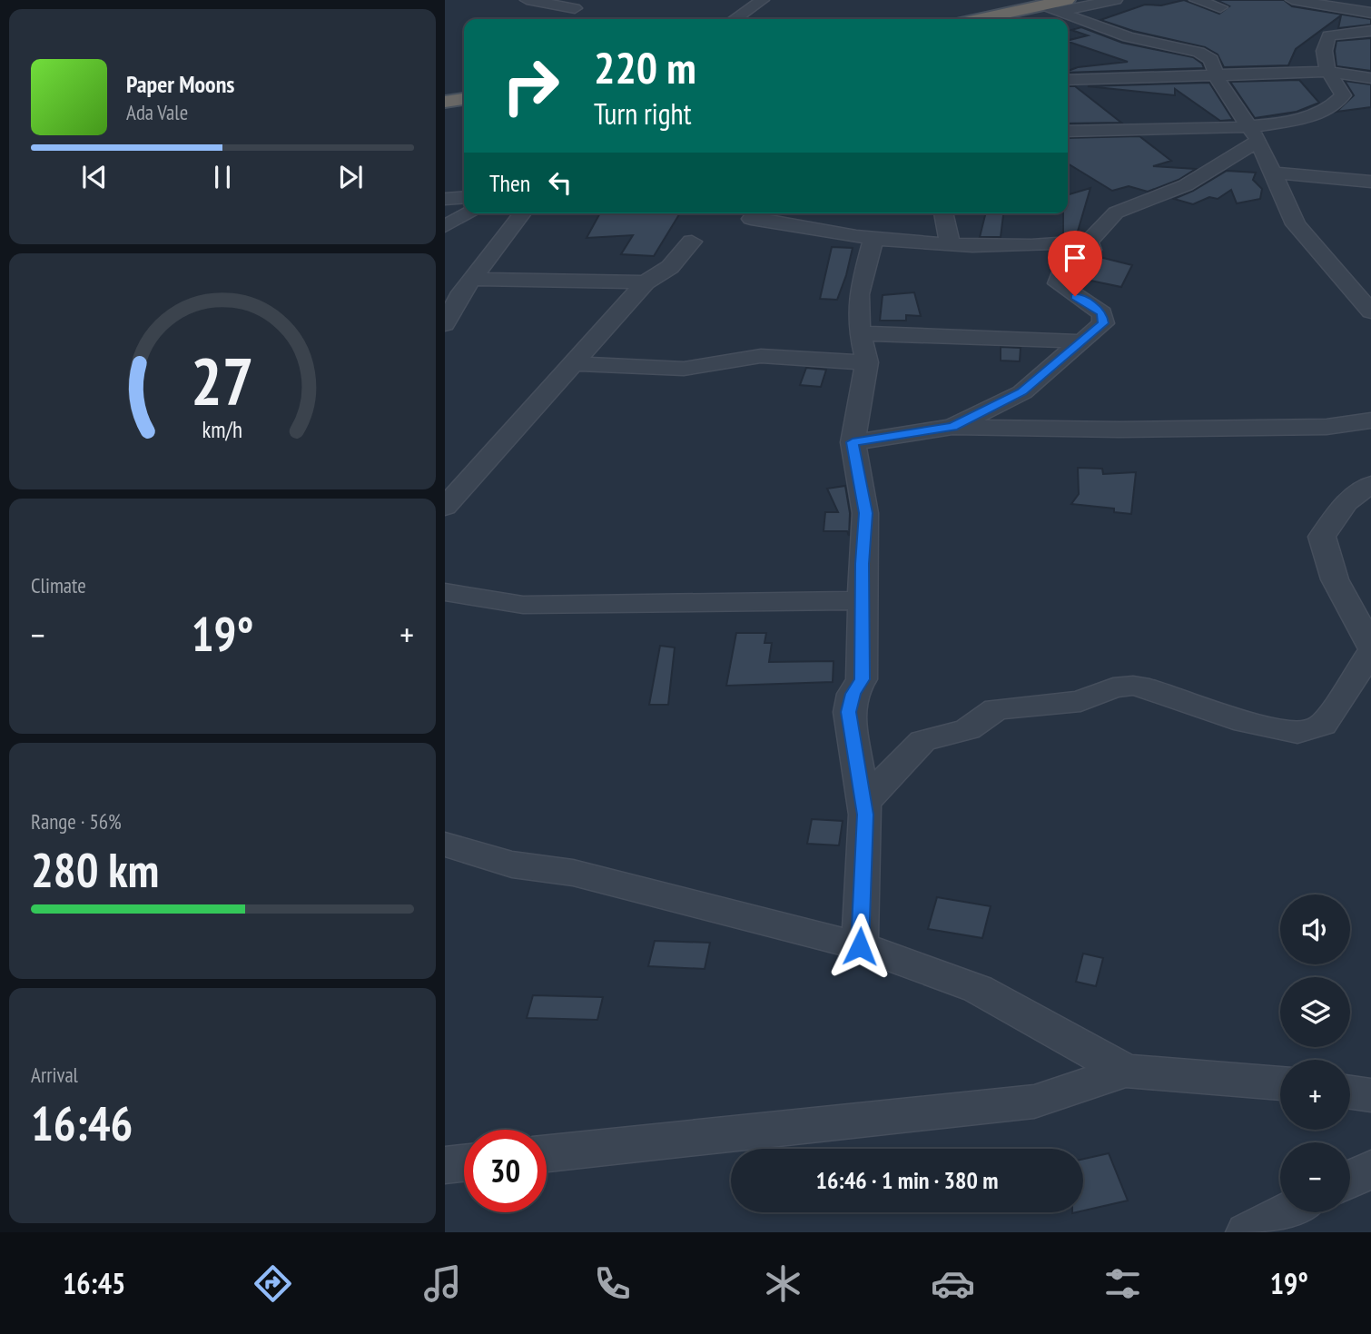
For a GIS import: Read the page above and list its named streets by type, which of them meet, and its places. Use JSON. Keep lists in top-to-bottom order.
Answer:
{
  "page": {
    "turn": ["220 m", "Turn right"],
    "song": ["Paper Moons", "Ada Vale"],
    "then": "Then",
    "tile": [
      "Climate",
      ["Range · 56%", "280 km"],
      ["Arrival", "16:46"]
    ],
    "heat": ["−", "19°", "+"],
    "map_buttons": ["+", "−"],
    "limit": "30",
    "trip": "16:46 · 1 min · 380 m",
    "tabs": ["16:45", "19°"],
    "gauge": ["27", "km/h"]
  }
}
